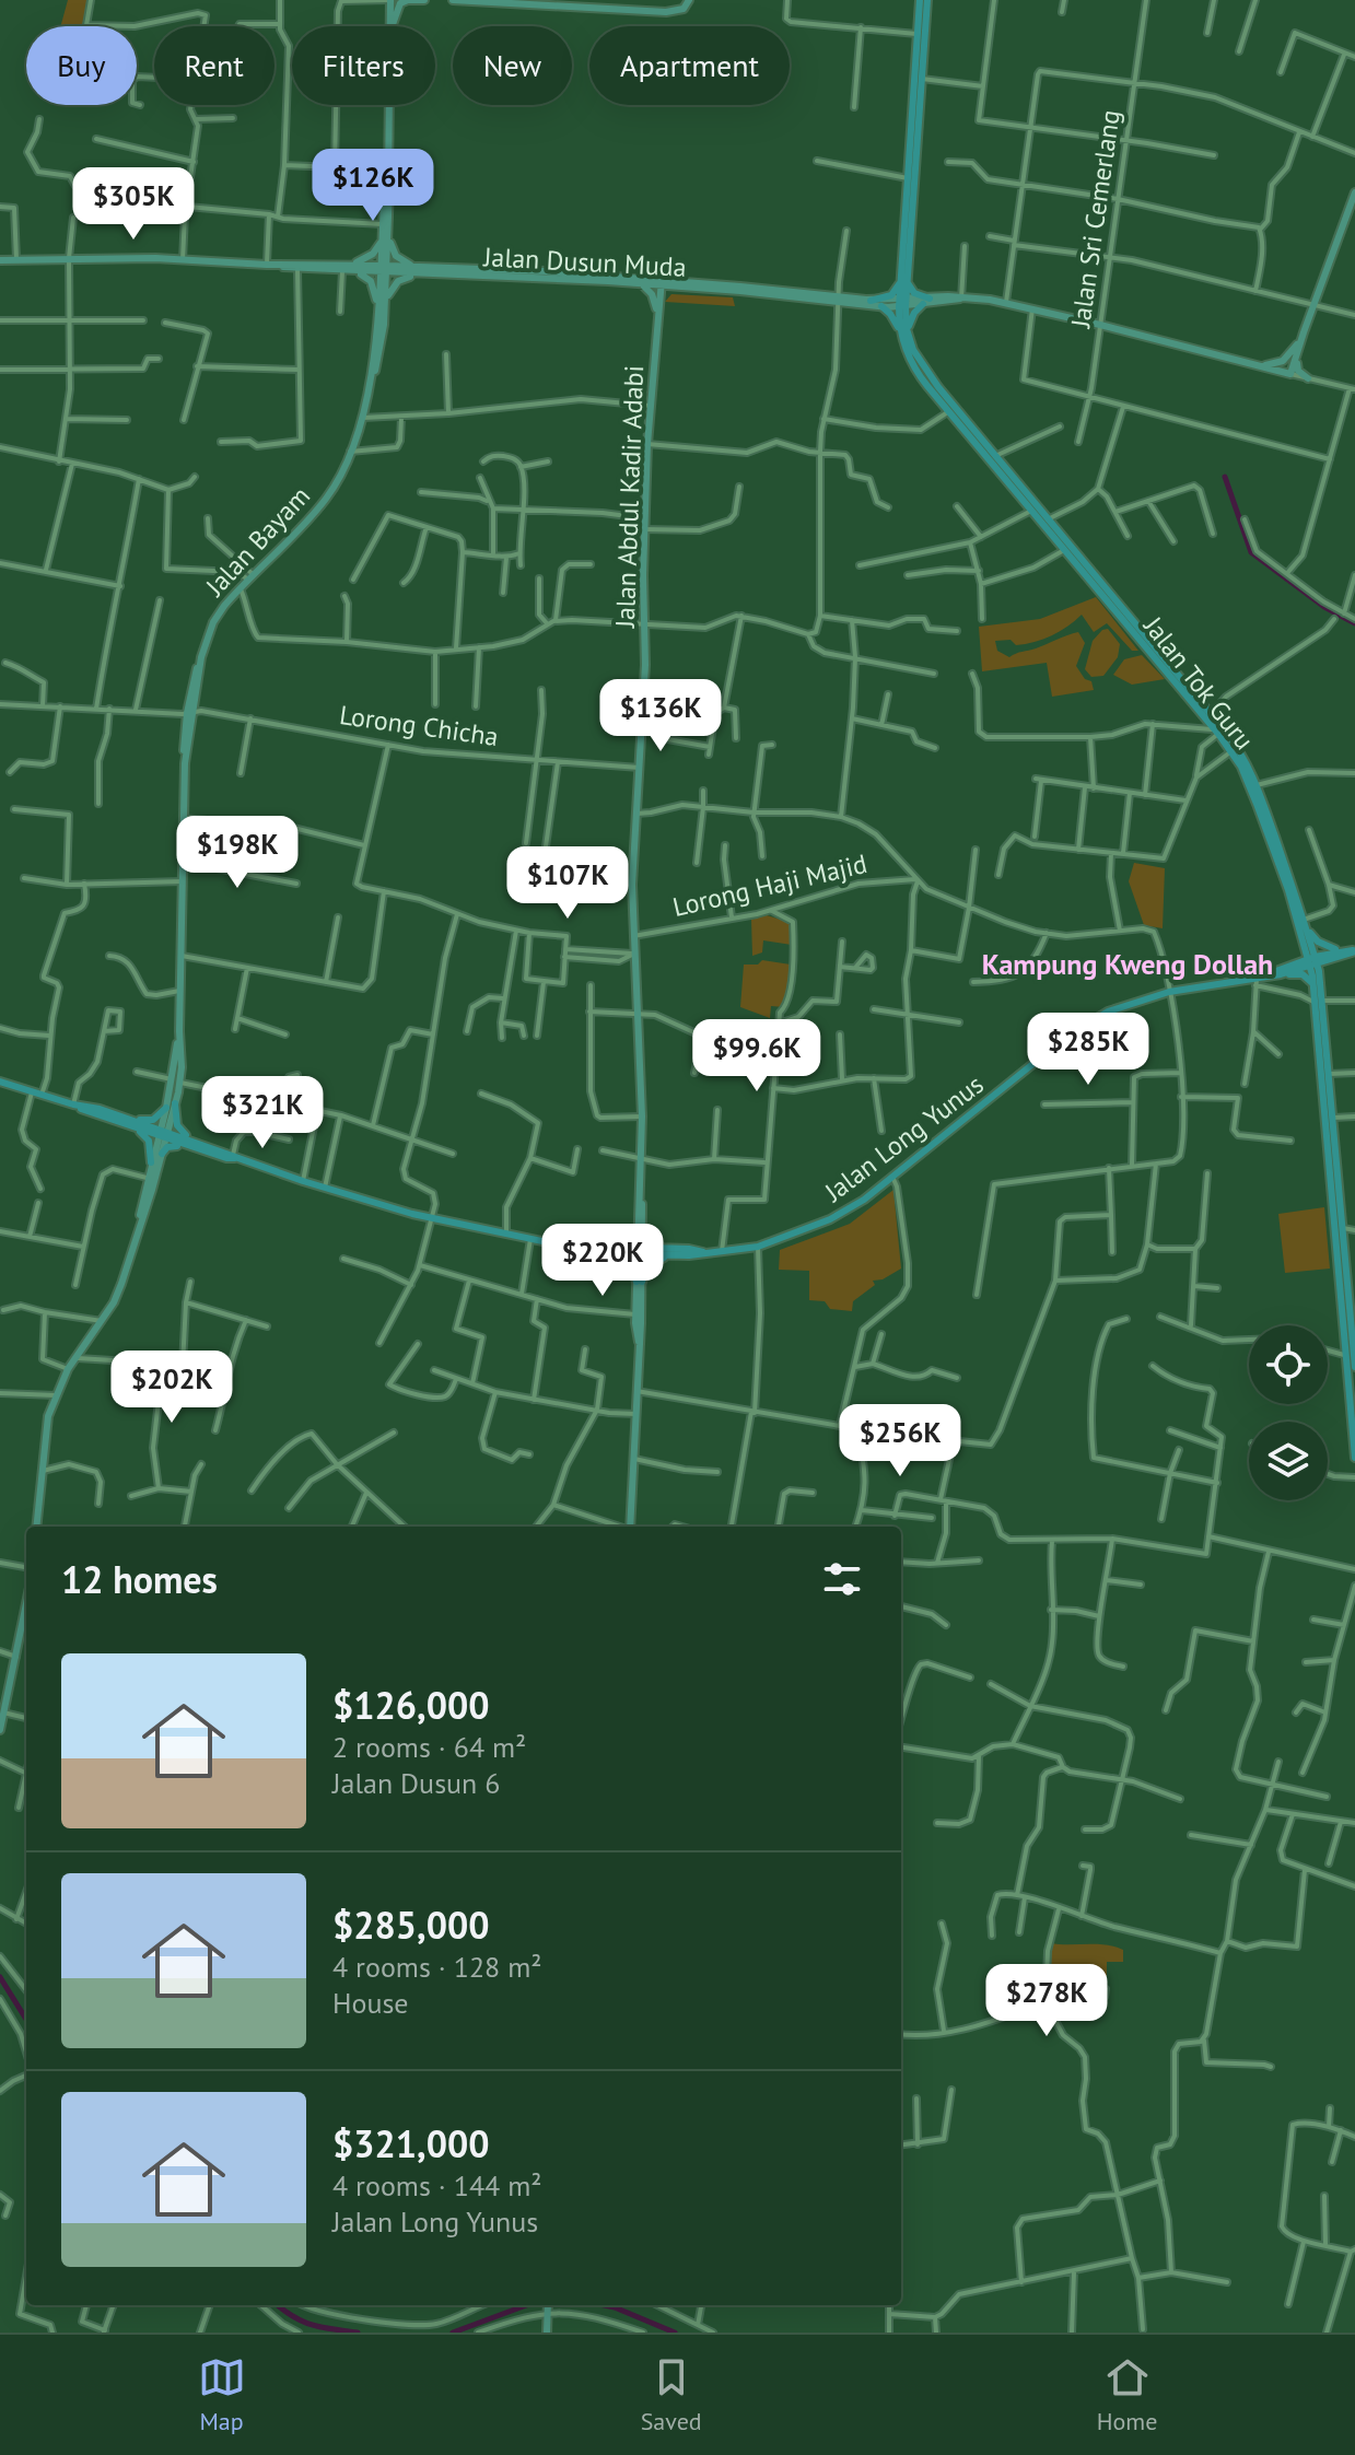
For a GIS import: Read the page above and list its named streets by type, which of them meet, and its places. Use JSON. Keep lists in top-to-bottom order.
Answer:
{
  "streets": {
    "main road": [
      "Jalan Dusun Muda",
      "Jalan Abdul Kadir Adabi",
      "Jalan Bayam",
      "Jalan Tok Guru",
      "Jalan Long Yunus"
    ],
    "street": ["Jalan Sri Cemerlang", "Lorong Chicha", "Lorong Haji Majid"]
  },
  "crossings": [
    ["Jalan Dusun Muda", "Jalan Abdul Kadir Adabi"],
    ["Jalan Dusun Muda", "Jalan Tok Guru"],
    ["Jalan Abdul Kadir Adabi", "Lorong Chicha"],
    ["Jalan Abdul Kadir Adabi", "Lorong Haji Majid"],
    ["Jalan Abdul Kadir Adabi", "Jalan Long Yunus"],
    ["Jalan Bayam", "Lorong Chicha"],
    ["Jalan Tok Guru", "Jalan Long Yunus"]
  ],
  "districts": ["Kampung Kweng Dollah"],
  "page": {
    "chip": [
      "Buy",
      "Rent",
      "Filters",
      "New",
      "Apartment"
    ],
    "price": [
      "$126K",
      "$305K",
      "$136K",
      "$198K",
      "$107K",
      "$285K",
      "$99.6K",
      "$321K",
      "$220K",
      "$202K",
      "$256K",
      "$278K"
    ],
    "heading": "12 homes",
    "list": [
      {
        "name": "$126,000",
        "note": "2 rooms · 64 m² · Jalan Dusun 6"
      },
      {
        "name": "$285,000",
        "note": "4 rooms · 128 m² · House"
      },
      {
        "name": "$321,000",
        "note": "4 rooms · 144 m² · Jalan Long Yunus"
      }
    ],
    "tabs": ["Map", "Saved", "Home"]
  }
}
